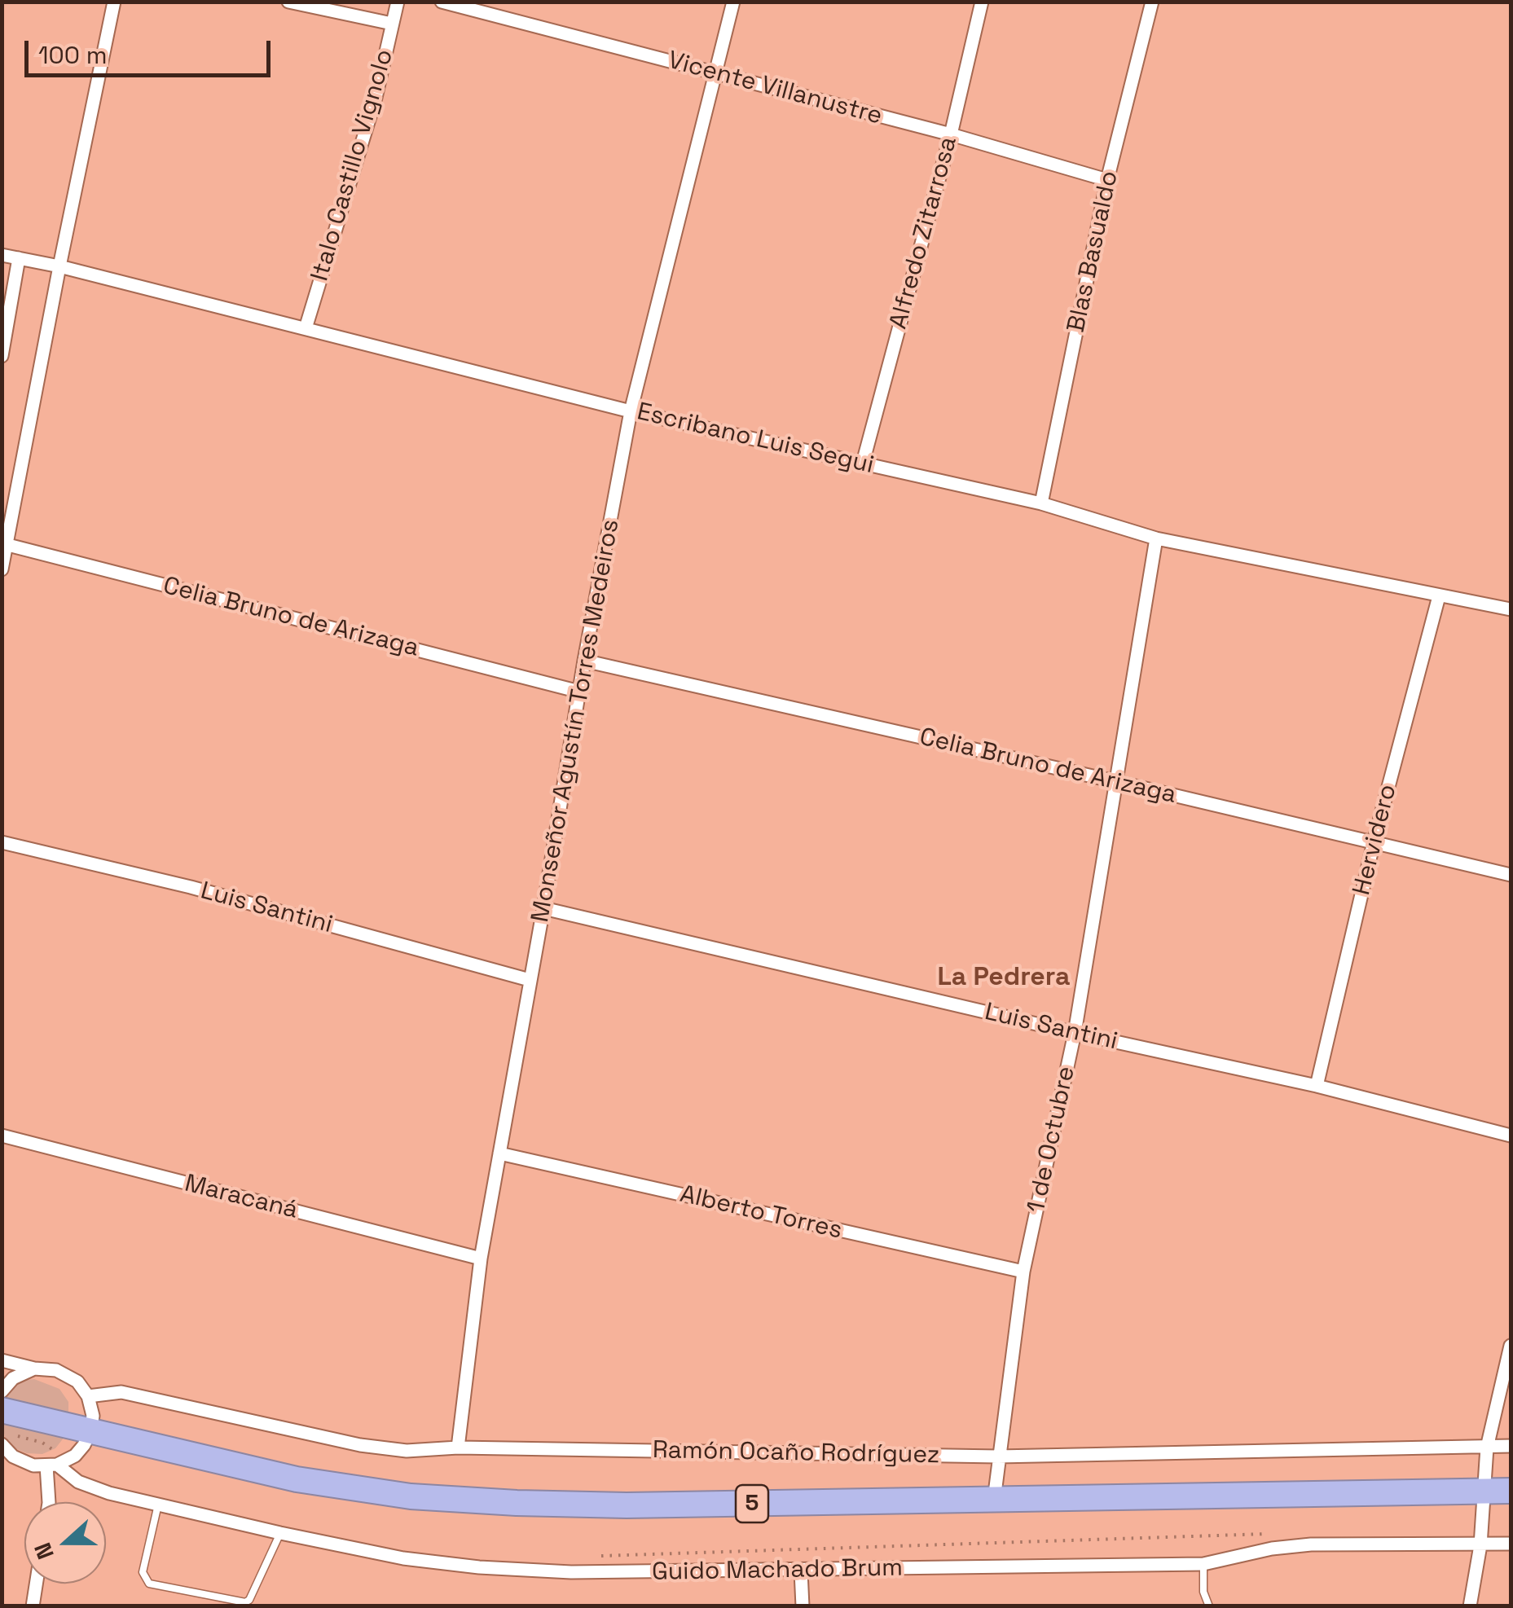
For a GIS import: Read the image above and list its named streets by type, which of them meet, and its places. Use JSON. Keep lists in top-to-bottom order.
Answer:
{
  "streets": {
    "highway": ["5"],
    "street": [
      "Vicente Villanustre",
      "Italo Castillo Vignolo",
      "Alfredo Zitarrosa",
      "Blas Basualdo",
      "Escribano Luis Segui",
      "Celia Bruno de Arizaga",
      "Monseñor Agustín Torres Medeiros",
      "Hervidero",
      "Luis Santini",
      "1 de Octubre",
      "Maracaná",
      "Alberto Torres",
      "Ramón Ocaño Rodríguez",
      "Guido Machado Brum"
    ]
  },
  "crossings": [
    ["Vicente Villanustre", "Alfredo Zitarrosa"],
    ["Vicente Villanustre", "Blas Basualdo"],
    ["Vicente Villanustre", "Monseñor Agustín Torres Medeiros"],
    ["Italo Castillo Vignolo", "Escribano Luis Segui"],
    ["Alfredo Zitarrosa", "Escribano Luis Segui"],
    ["Blas Basualdo", "Escribano Luis Segui"],
    ["Escribano Luis Segui", "Monseñor Agustín Torres Medeiros"],
    ["Escribano Luis Segui", "Hervidero"],
    ["Escribano Luis Segui", "1 de Octubre"],
    ["Celia Bruno de Arizaga", "Monseñor Agustín Torres Medeiros"],
    ["Celia Bruno de Arizaga", "Hervidero"],
    ["Celia Bruno de Arizaga", "1 de Octubre"],
    ["Monseñor Agustín Torres Medeiros", "Luis Santini"],
    ["Monseñor Agustín Torres Medeiros", "Maracaná"],
    ["Monseñor Agustín Torres Medeiros", "Alberto Torres"],
    ["Monseñor Agustín Torres Medeiros", "Ramón Ocaño Rodríguez"],
    ["Hervidero", "Luis Santini"],
    ["Luis Santini", "1 de Octubre"],
    ["1 de Octubre", "Alberto Torres"],
    ["1 de Octubre", "Ramón Ocaño Rodríguez"],
    ["1 de Octubre", "5"]
  ],
  "districts": ["La Pedrera"],
  "scale_bar": "100 m",
  "north": "left"
}
